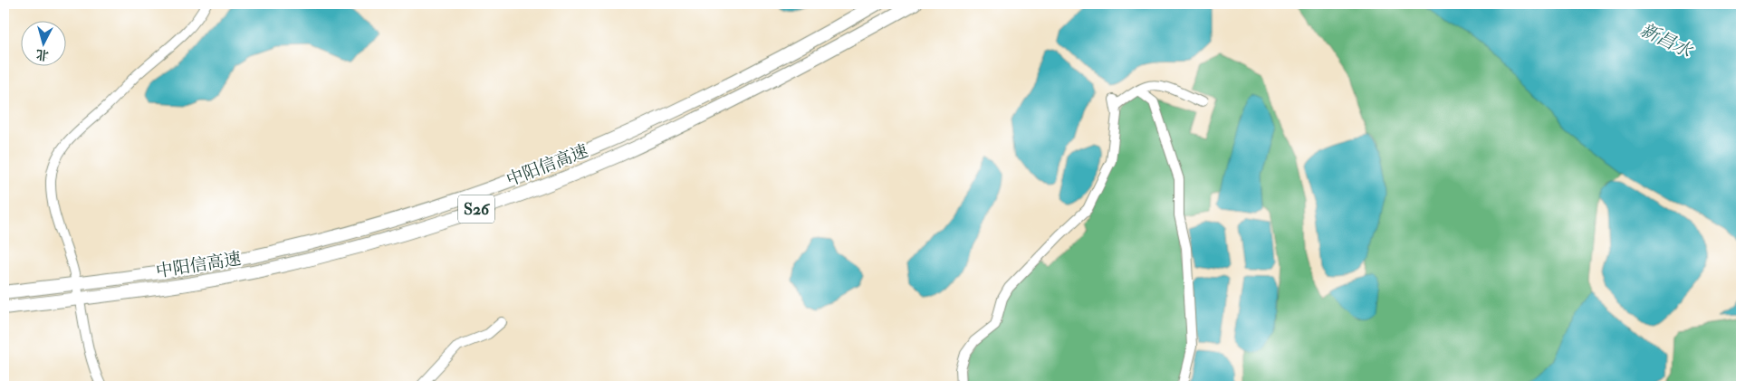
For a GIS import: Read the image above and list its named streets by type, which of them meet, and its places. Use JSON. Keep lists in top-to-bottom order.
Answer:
{
  "streets": {
    "highway": ["中阳信高速", "S26"]
  },
  "water": ["新昌水"],
  "north": "bottom"
}
